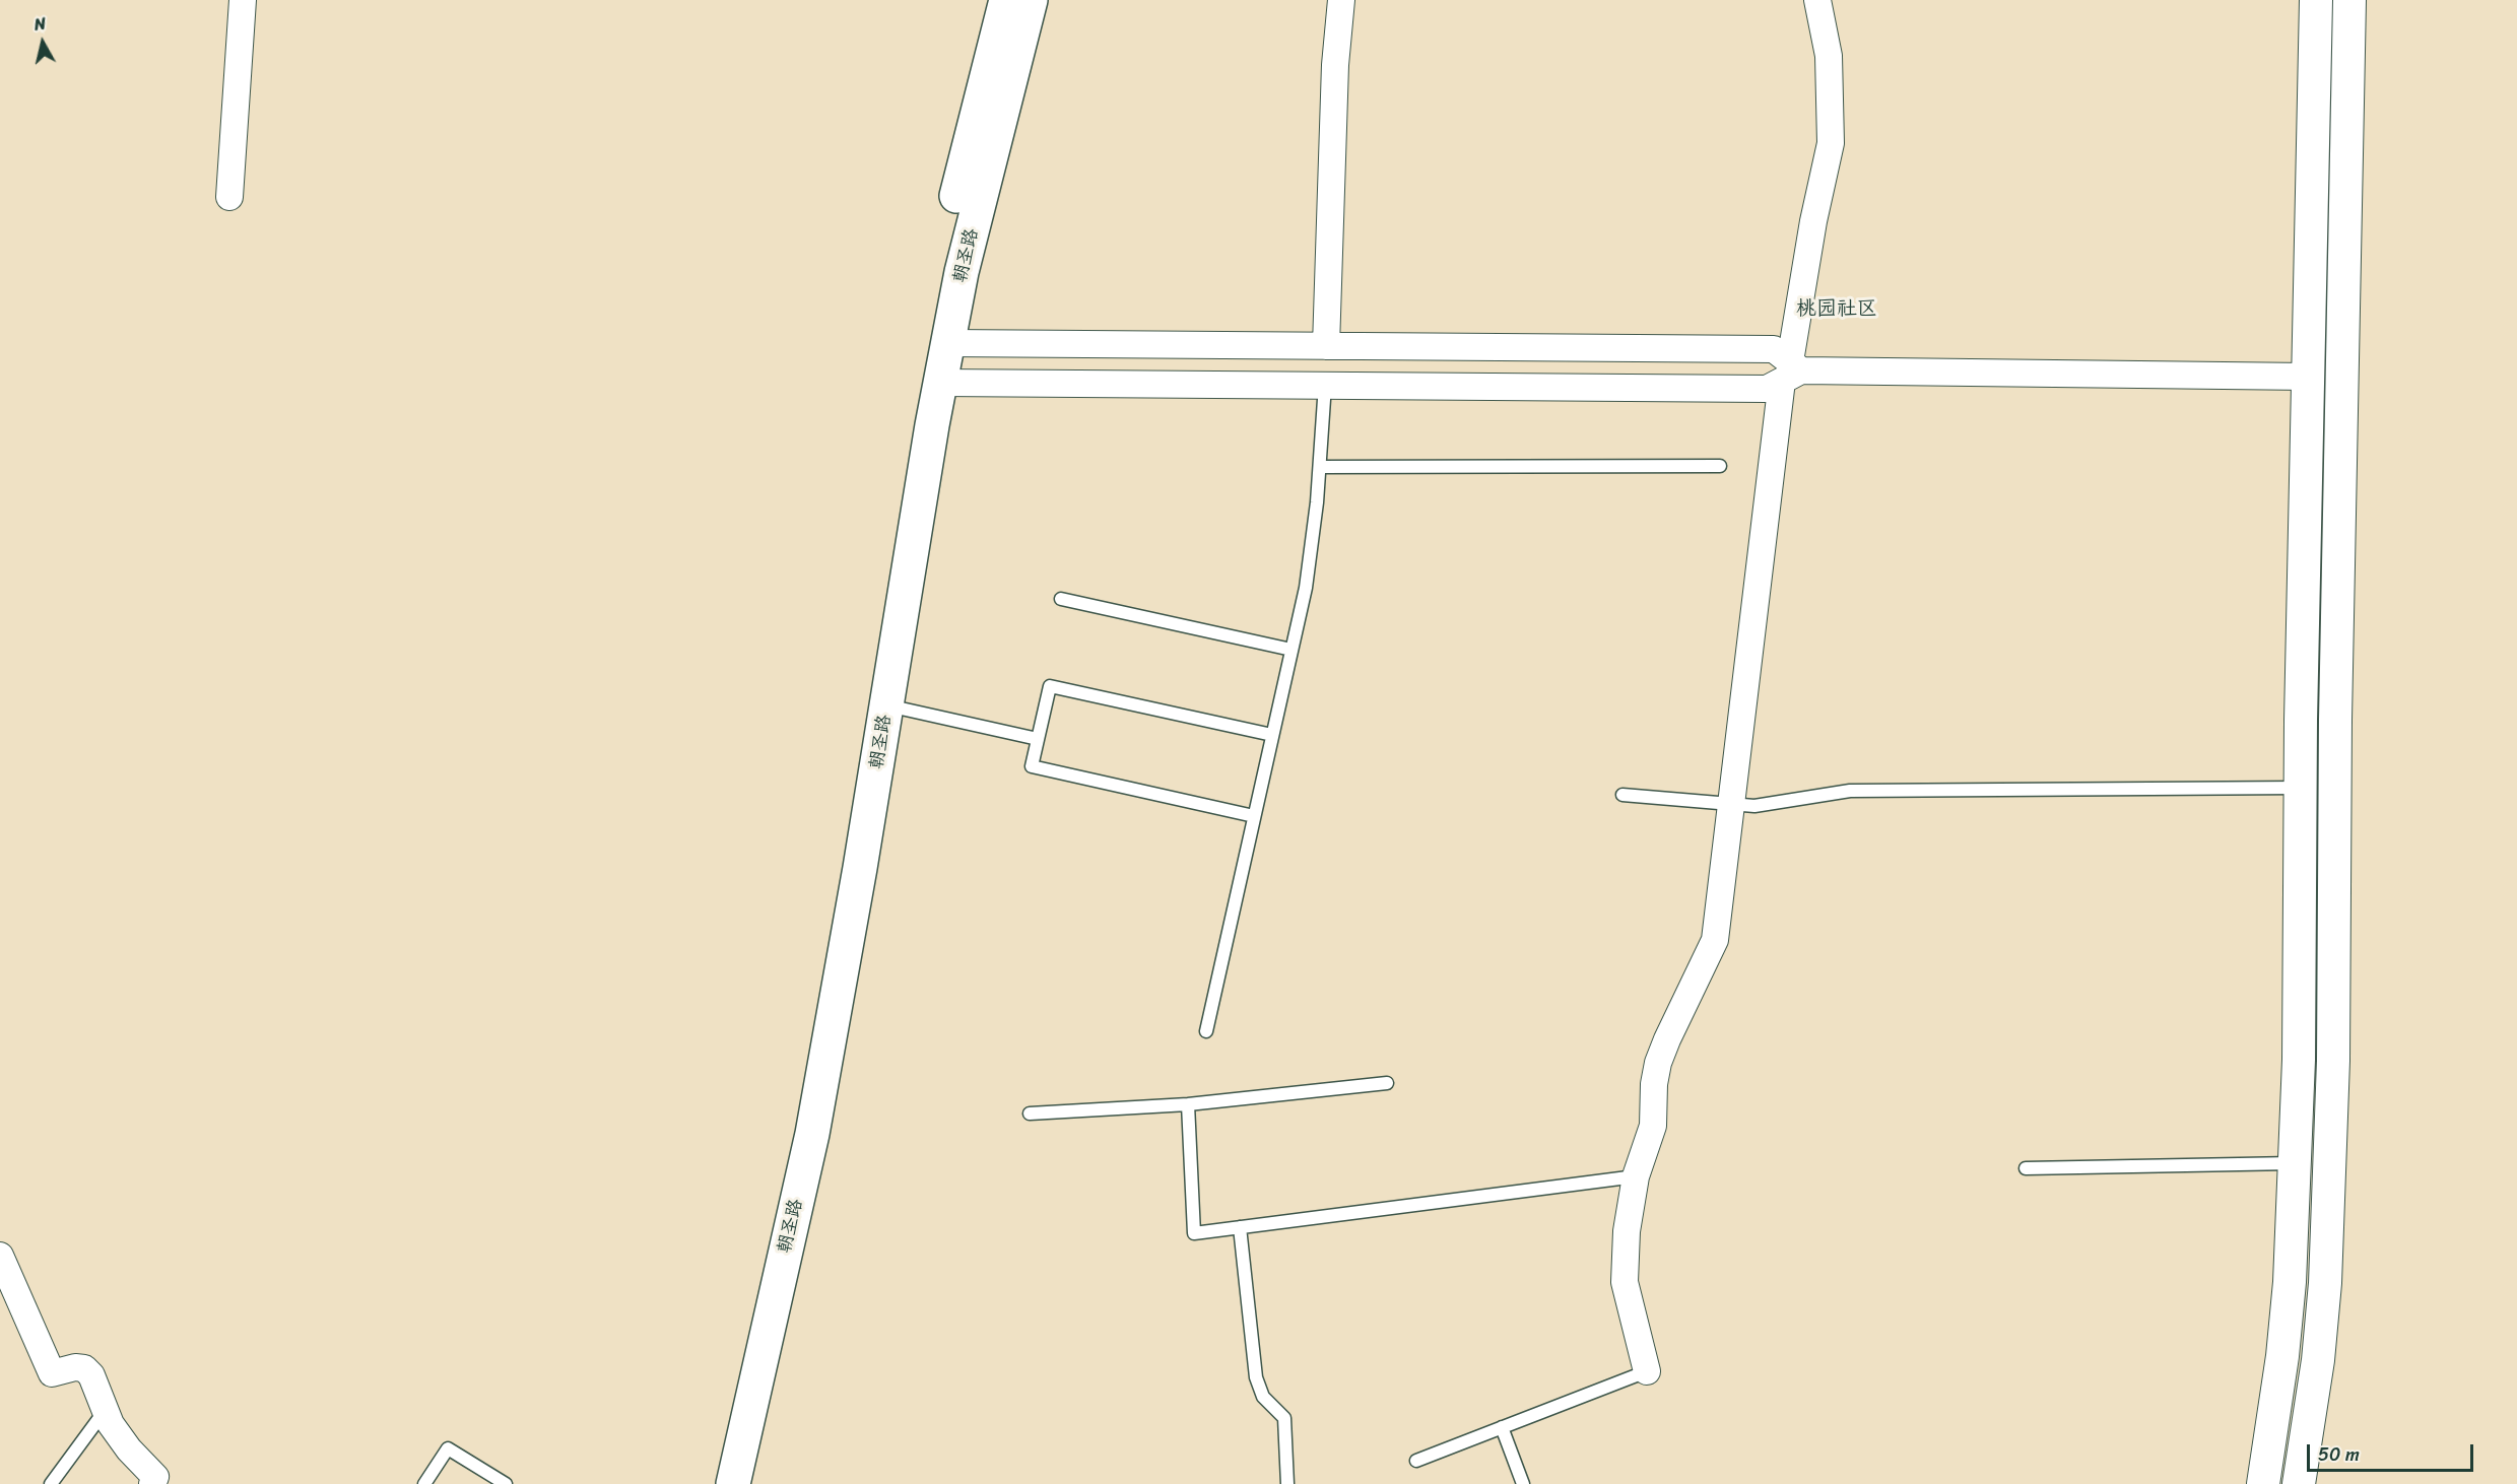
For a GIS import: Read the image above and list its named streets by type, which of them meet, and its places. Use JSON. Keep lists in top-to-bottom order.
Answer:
{
  "streets": {
    "main road": ["朝圣路"]
  },
  "districts": ["桃园社区"],
  "scale_bar": "50 m",
  "north": "top"
}
